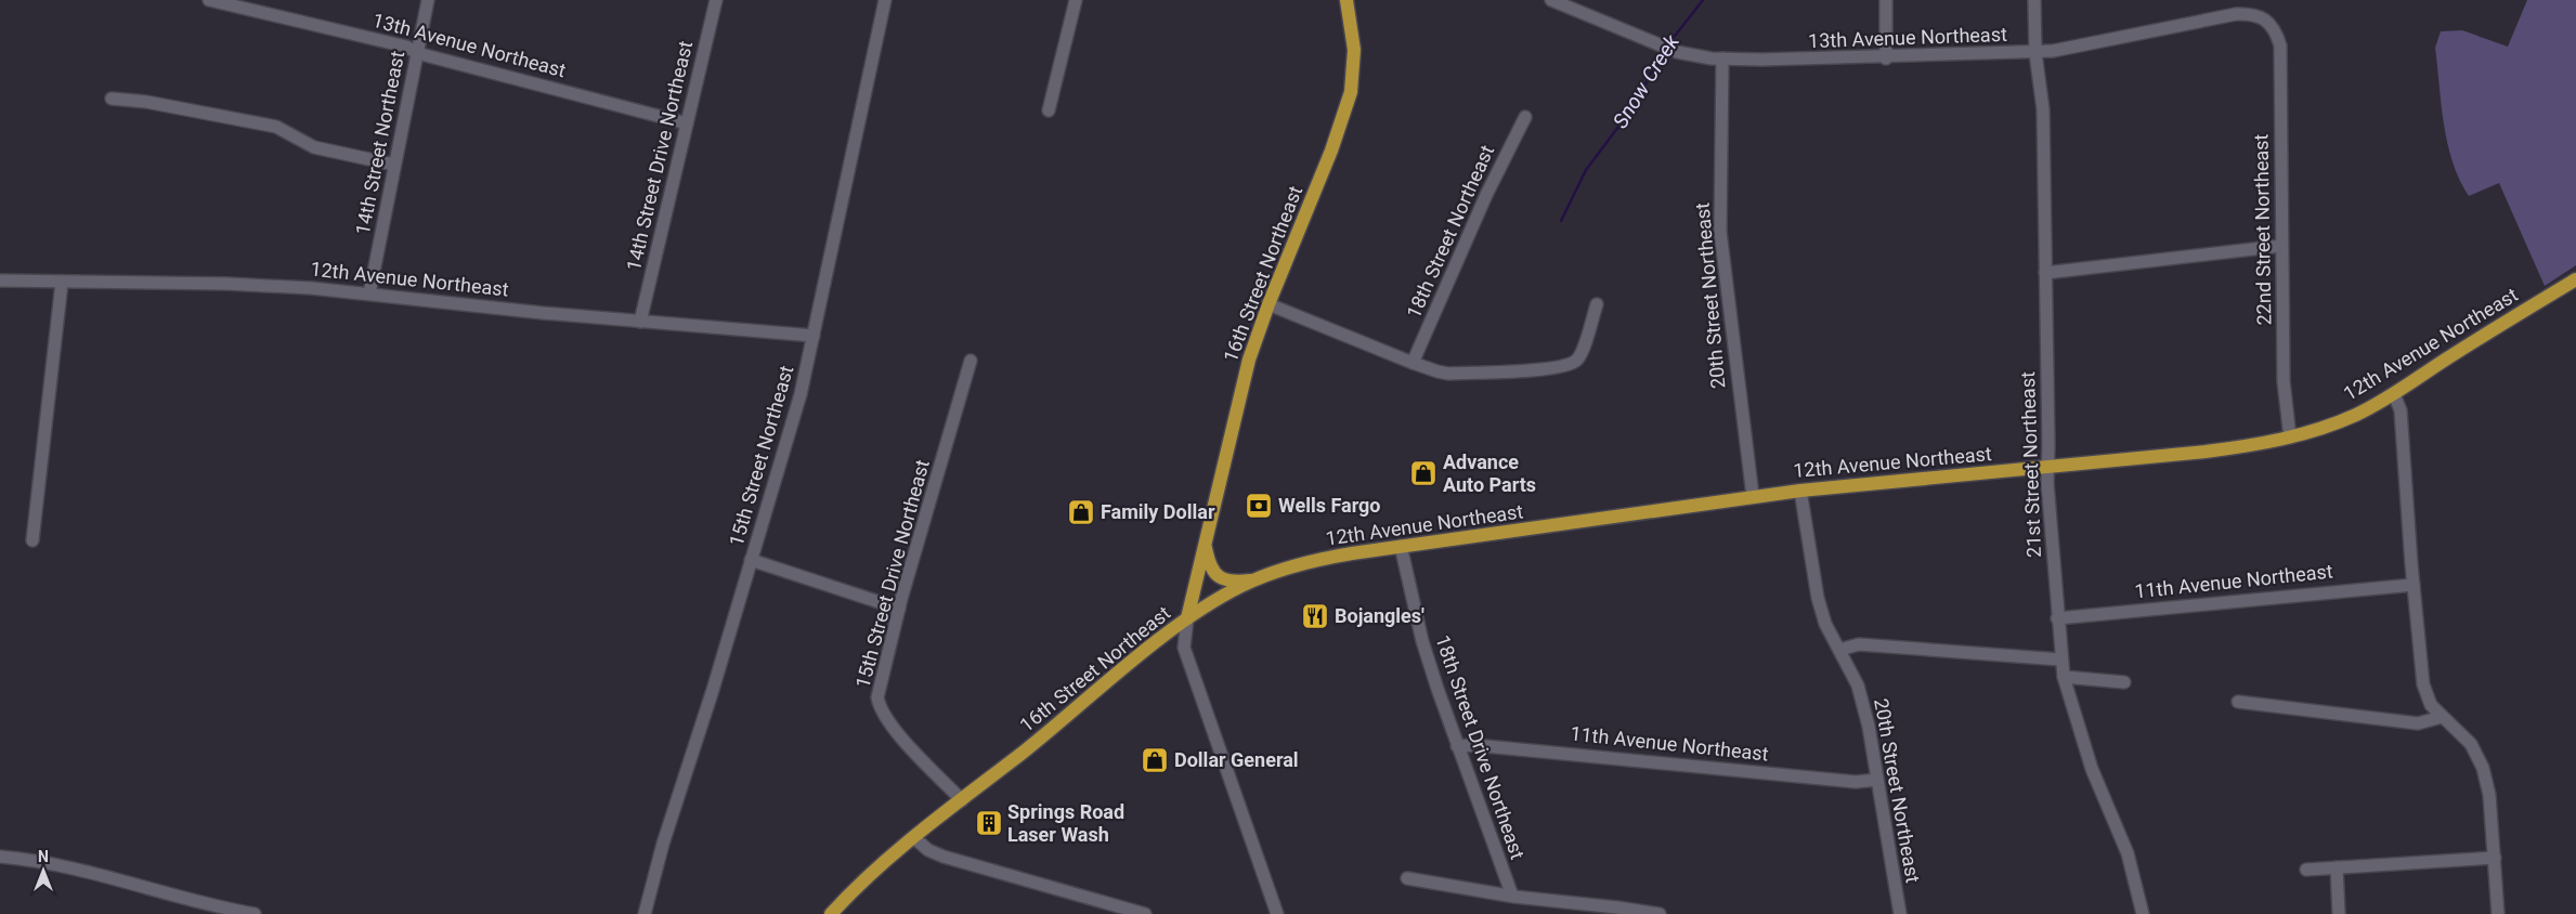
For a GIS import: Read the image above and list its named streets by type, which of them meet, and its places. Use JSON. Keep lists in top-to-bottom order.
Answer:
{
  "streets": {
    "main road": ["16th Street Northeast", "12th Avenue Northeast"],
    "street": [
      "13th Avenue Northeast",
      "14th Street Northeast",
      "14th Street Drive Northeast",
      "22nd Street Northeast",
      "18th Street Northeast",
      "20th Street Northeast",
      "15th Street Northeast",
      "21st Street Northeast",
      "15th Street Drive Northeast",
      "11th Avenue Northeast",
      "18th Street Drive Northeast"
    ]
  },
  "crossings": [
    ["13th Avenue Northeast", "14th Street Northeast"],
    ["13th Avenue Northeast", "14th Street Drive Northeast"],
    ["13th Avenue Northeast", "22nd Street Northeast"],
    ["13th Avenue Northeast", "20th Street Northeast"],
    ["13th Avenue Northeast", "21st Street Northeast"],
    ["14th Street Northeast", "12th Avenue Northeast"],
    ["14th Street Drive Northeast", "12th Avenue Northeast"],
    ["22nd Street Northeast", "12th Avenue Northeast"],
    ["16th Street Northeast", "12th Avenue Northeast"],
    ["16th Street Northeast", "15th Street Drive Northeast"],
    ["12th Avenue Northeast", "20th Street Northeast"],
    ["12th Avenue Northeast", "15th Street Northeast"],
    ["12th Avenue Northeast", "21st Street Northeast"],
    ["12th Avenue Northeast", "18th Street Drive Northeast"],
    ["20th Street Northeast", "11th Avenue Northeast"],
    ["21st Street Northeast", "11th Avenue Northeast"],
    ["11th Avenue Northeast", "18th Street Drive Northeast"]
  ],
  "water": ["Snow Creek"],
  "places": {
    "shop": ["Advance Auto Parts", "Family Dollar", "Dollar General"],
    "bank": ["Wells Fargo"],
    "restaurant": ["Bojangles'"],
    "building": ["Springs Road Laser Wash"]
  },
  "north": "top"
}
